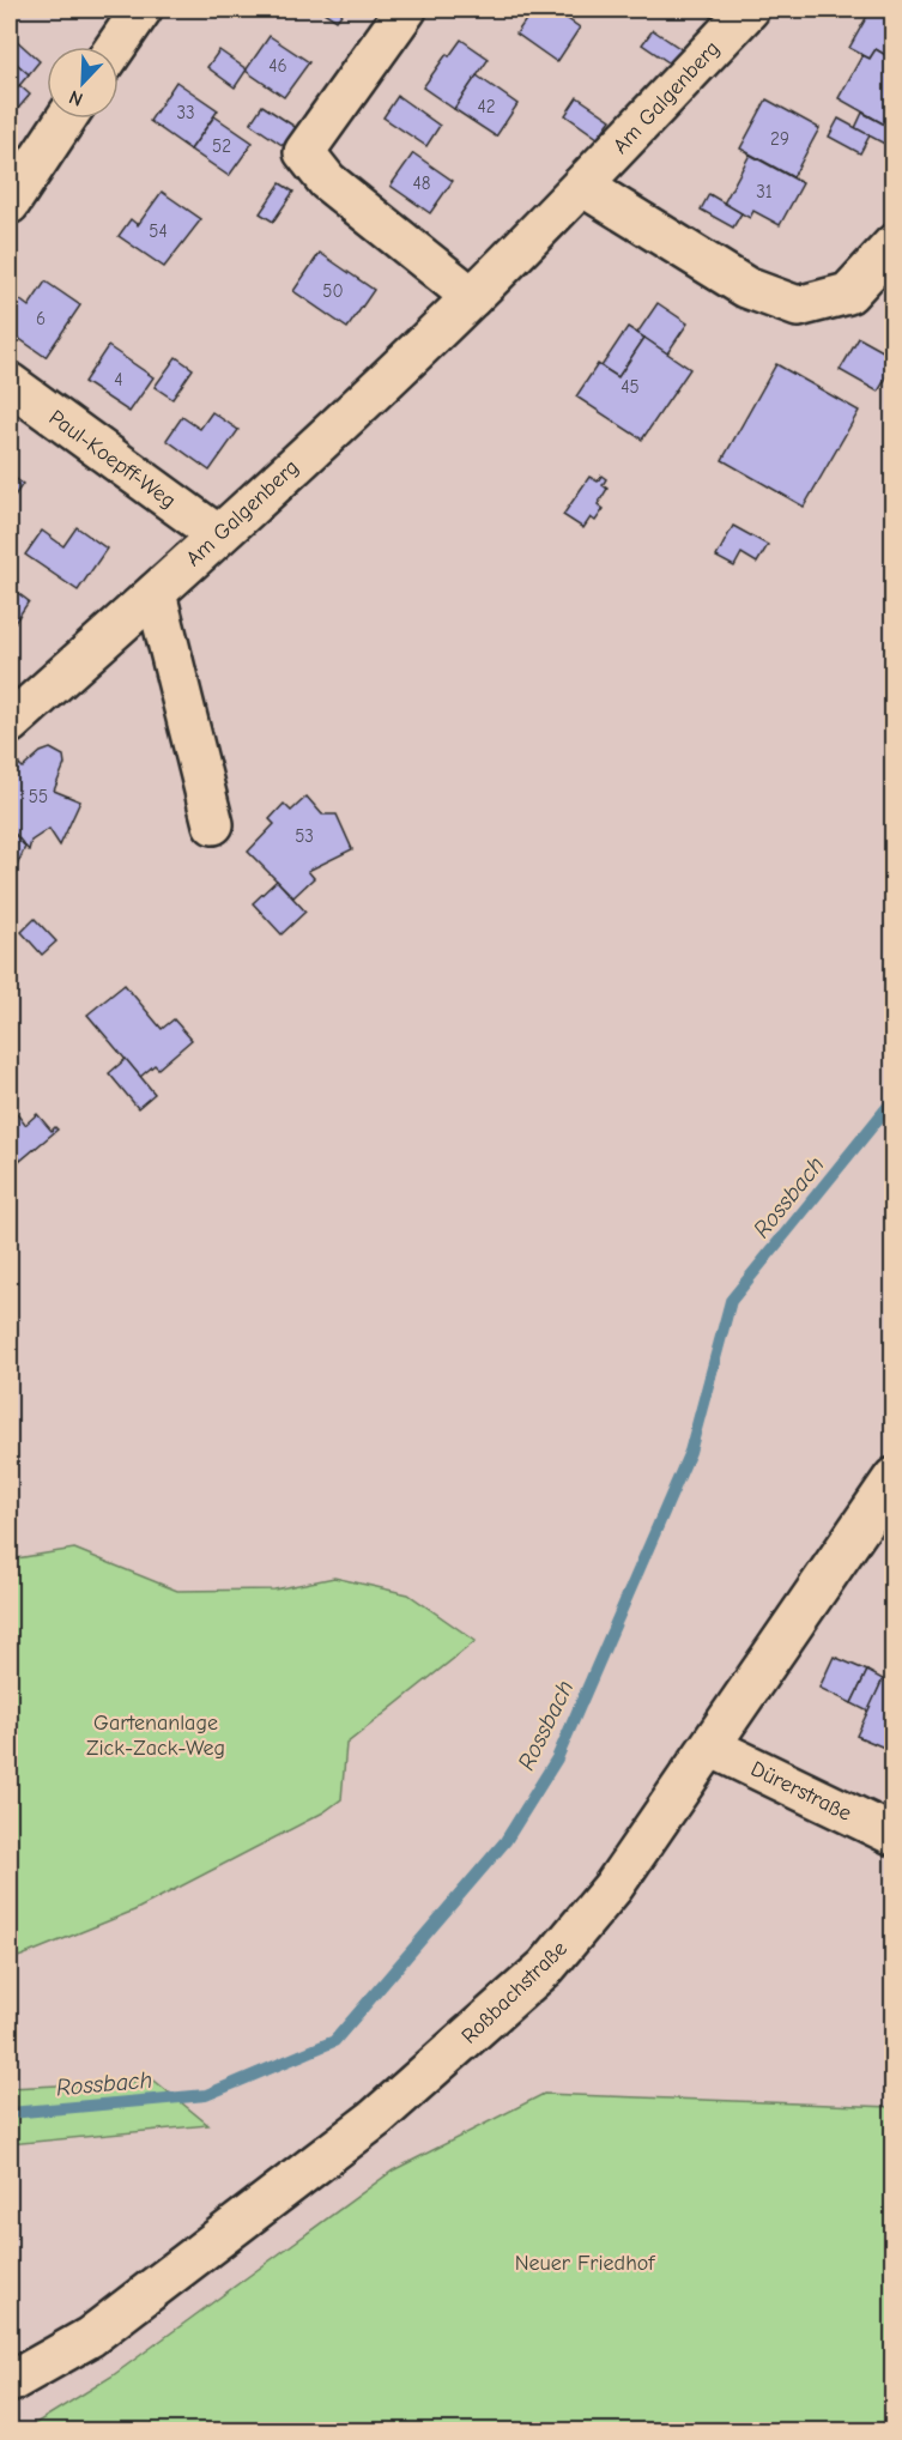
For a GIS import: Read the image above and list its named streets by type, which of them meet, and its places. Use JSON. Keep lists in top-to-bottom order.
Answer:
{
  "streets": {
    "street": [
      "Am Galgenberg",
      "Paul-Koepff-Weg",
      "Dürerstraße",
      "Roßbachstraße"
    ]
  },
  "crossings": [
    ["Am Galgenberg", "Paul-Koepff-Weg"],
    ["Dürerstraße", "Roßbachstraße"]
  ],
  "water": ["Rossbach"],
  "parks": ["Gartenanlage Zick-Zack-Weg", "Neuer Friedhof"],
  "house_numbers": [
    "46",
    "42",
    "33",
    "29",
    "52",
    "48",
    "31",
    "54",
    "50",
    "6",
    "4",
    "45",
    "55",
    "53"
  ],
  "north": "bottom left"
}
